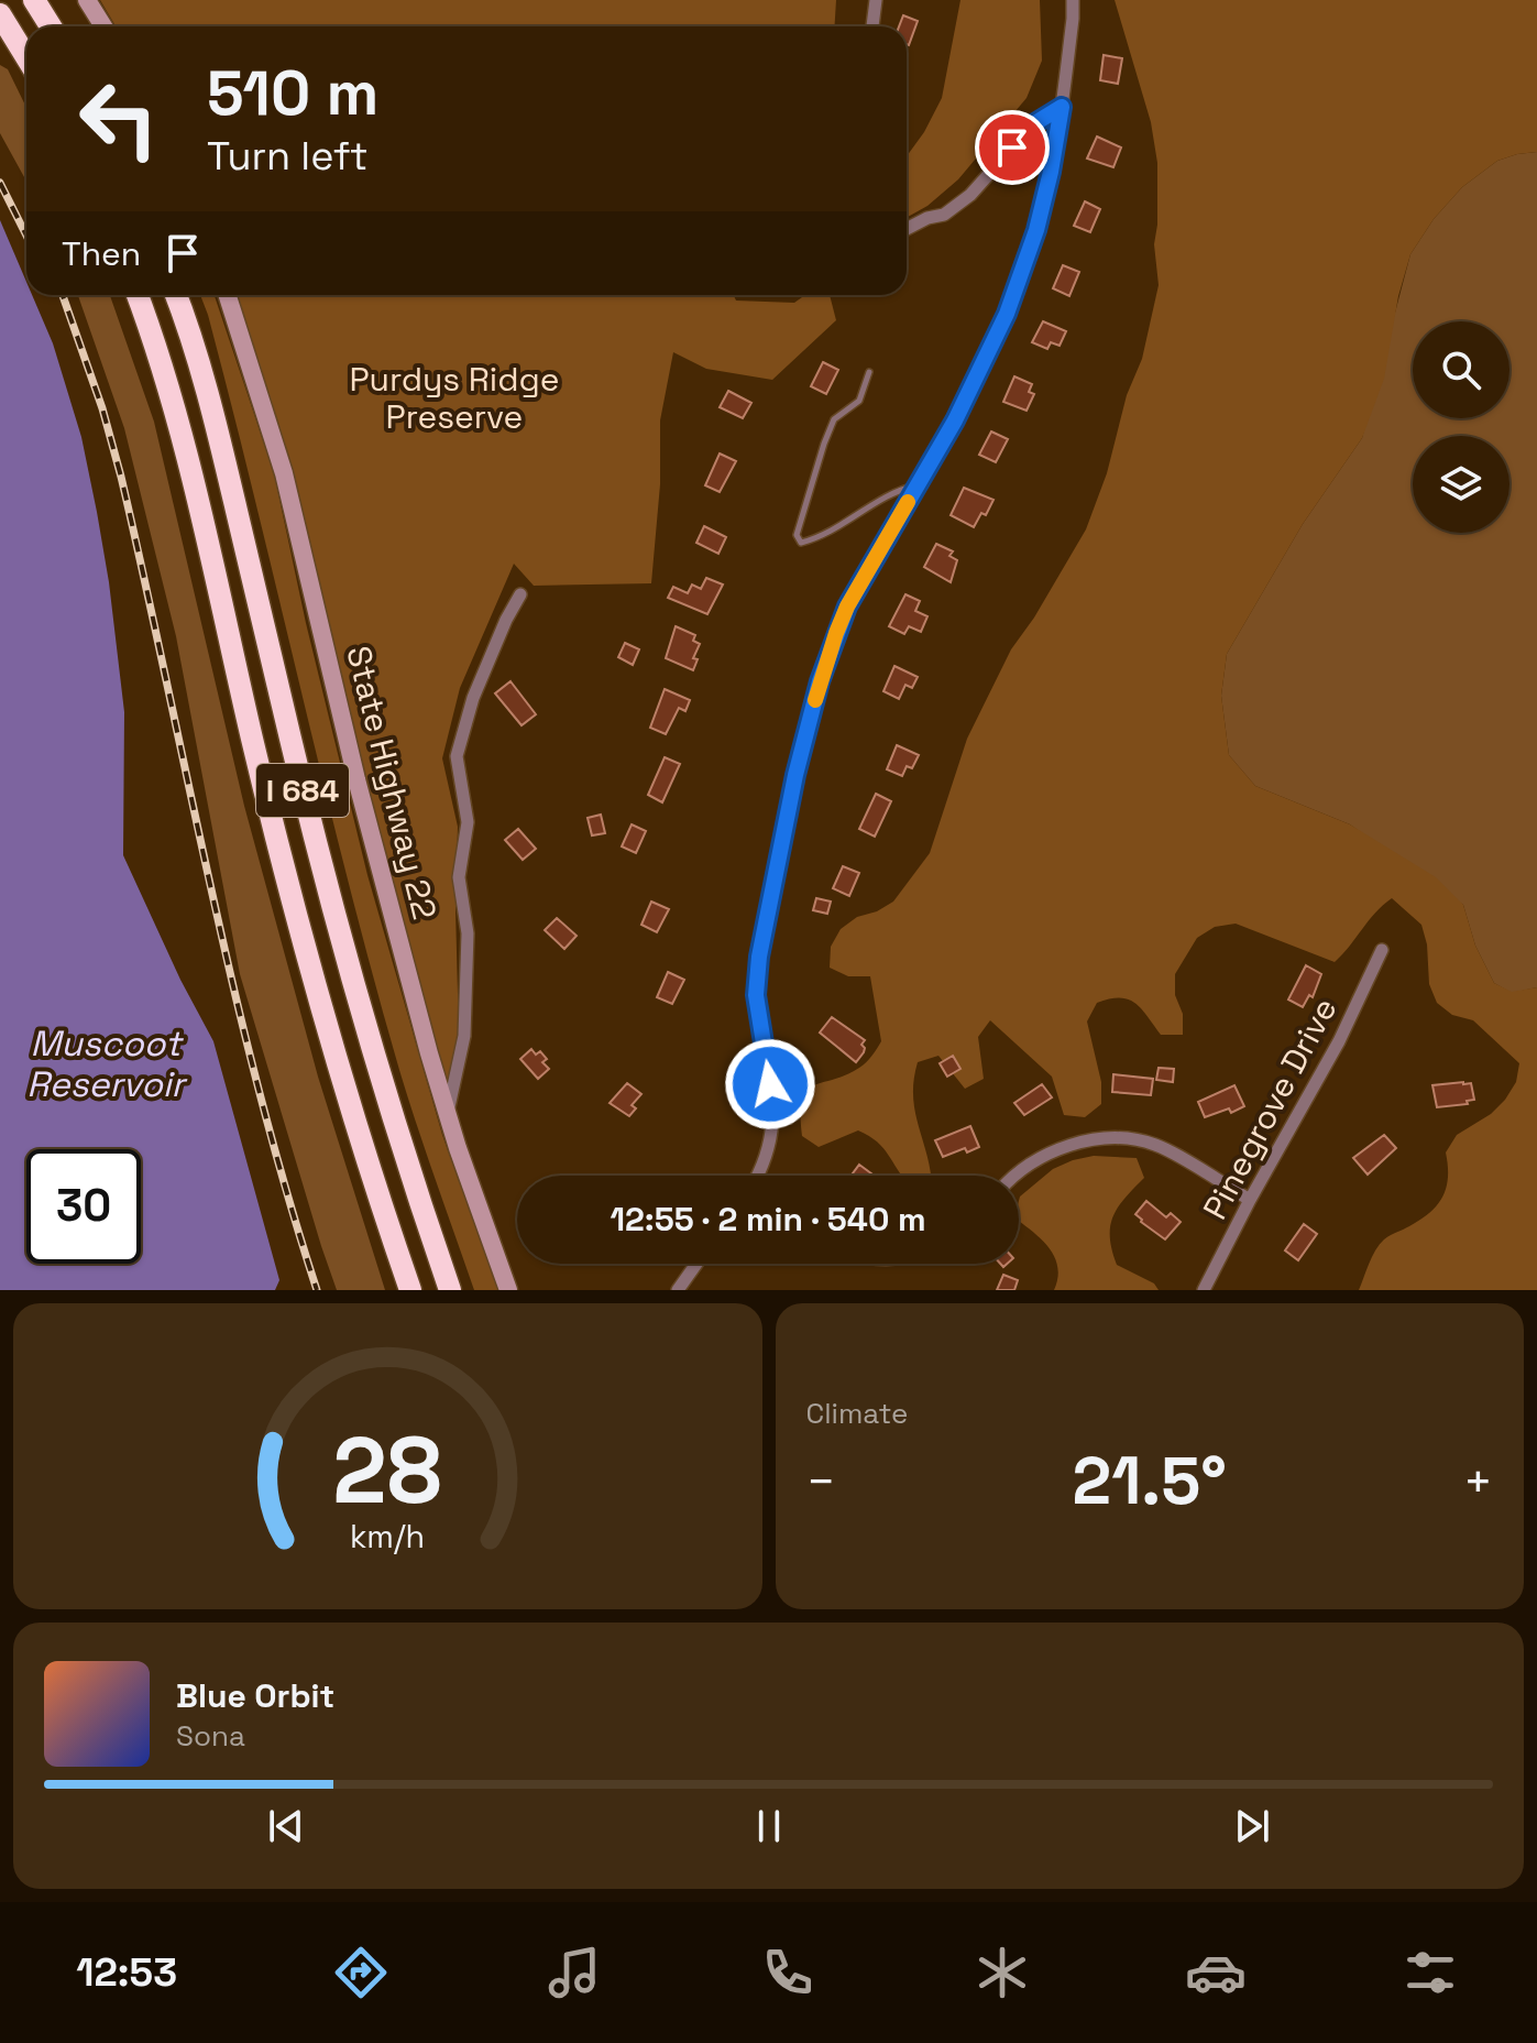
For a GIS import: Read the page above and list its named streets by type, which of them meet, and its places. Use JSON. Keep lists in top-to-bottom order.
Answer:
{
  "streets": {
    "highway": ["I 684"],
    "main road": ["State Highway 22"],
    "street": ["Pinegrove Drive"]
  },
  "water": ["Muscoot Reservoir"],
  "parks": ["Purdys Ridge Preserve"],
  "page": {
    "turn": ["510 m", "Turn left"],
    "then": "Then",
    "limit": "30",
    "trip": "12:55 · 2 min · 540 m",
    "tile": "Climate",
    "heat": ["−", "21.5°", "+"],
    "song": ["Blue Orbit", "Sona"],
    "tabs": "12:53",
    "gauge": ["28", "km/h"]
  }
}
